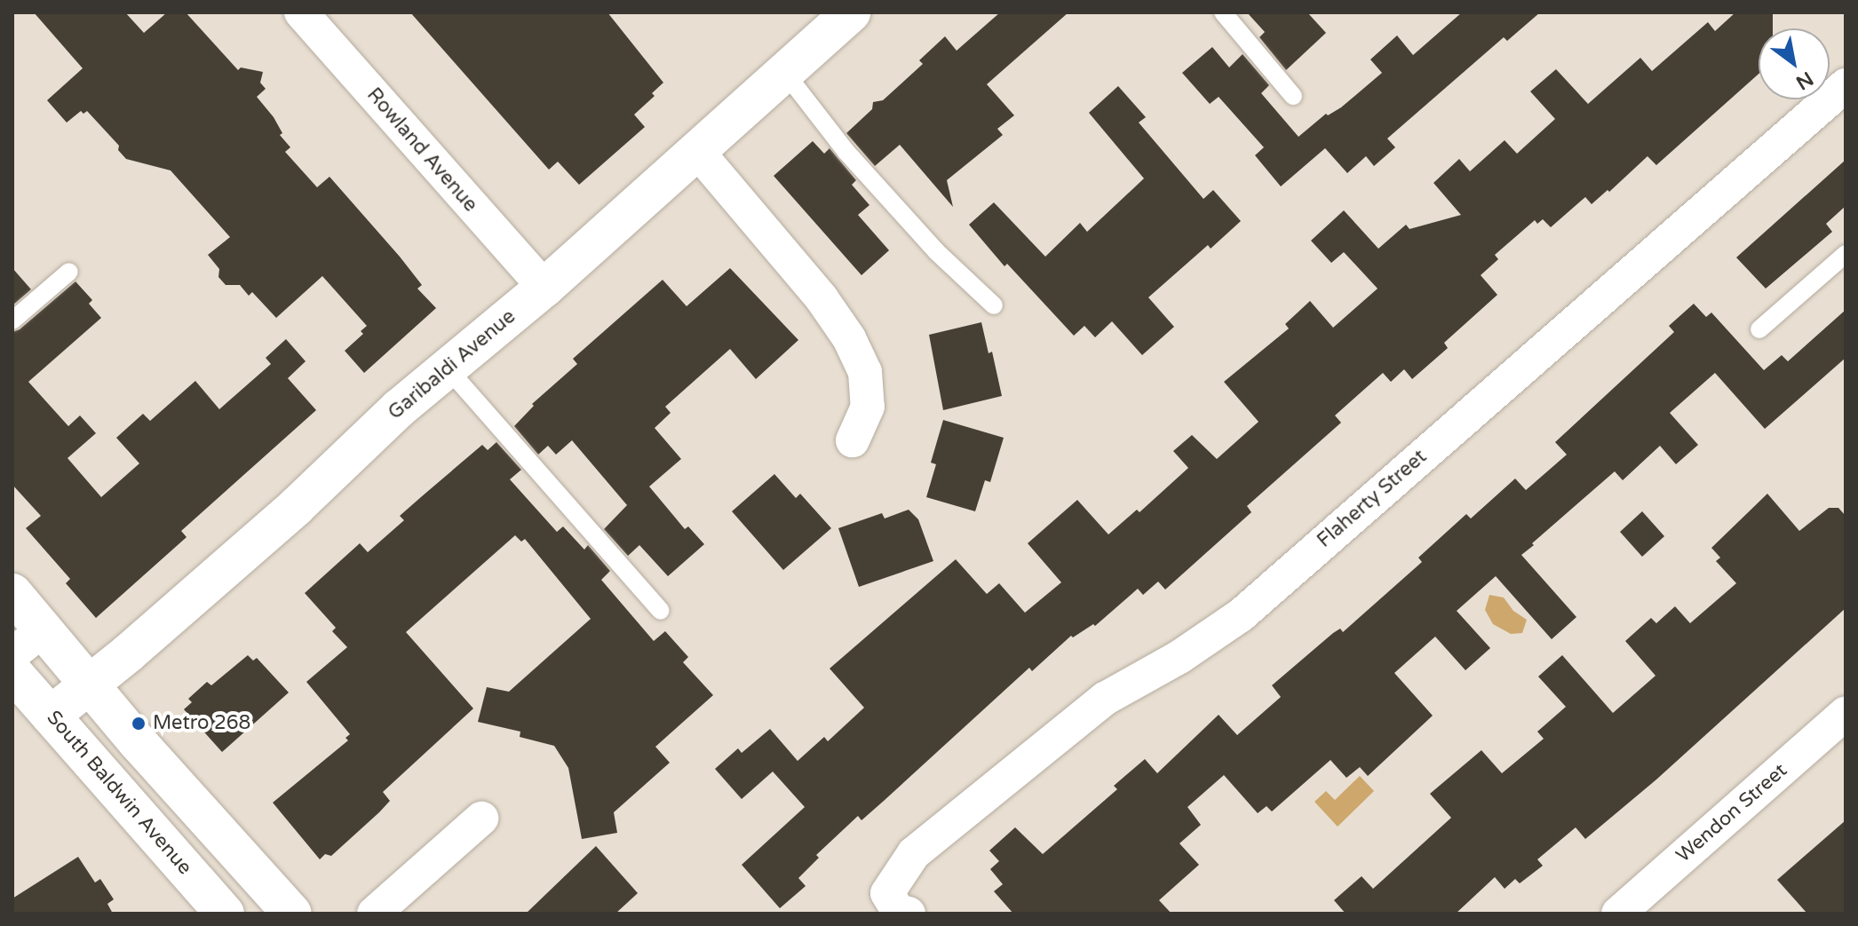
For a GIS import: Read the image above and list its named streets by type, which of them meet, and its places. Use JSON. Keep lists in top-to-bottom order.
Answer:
{
  "streets": {
    "street": [
      "Rowland Avenue",
      "Garibaldi Avenue",
      "Flaherty Street",
      "South Baldwin Avenue",
      "Wendon Street"
    ]
  },
  "crossings": [
    ["Rowland Avenue", "Garibaldi Avenue"],
    ["Garibaldi Avenue", "South Baldwin Avenue"]
  ],
  "places": ["Metro 268"],
  "north": "bottom right"
}
